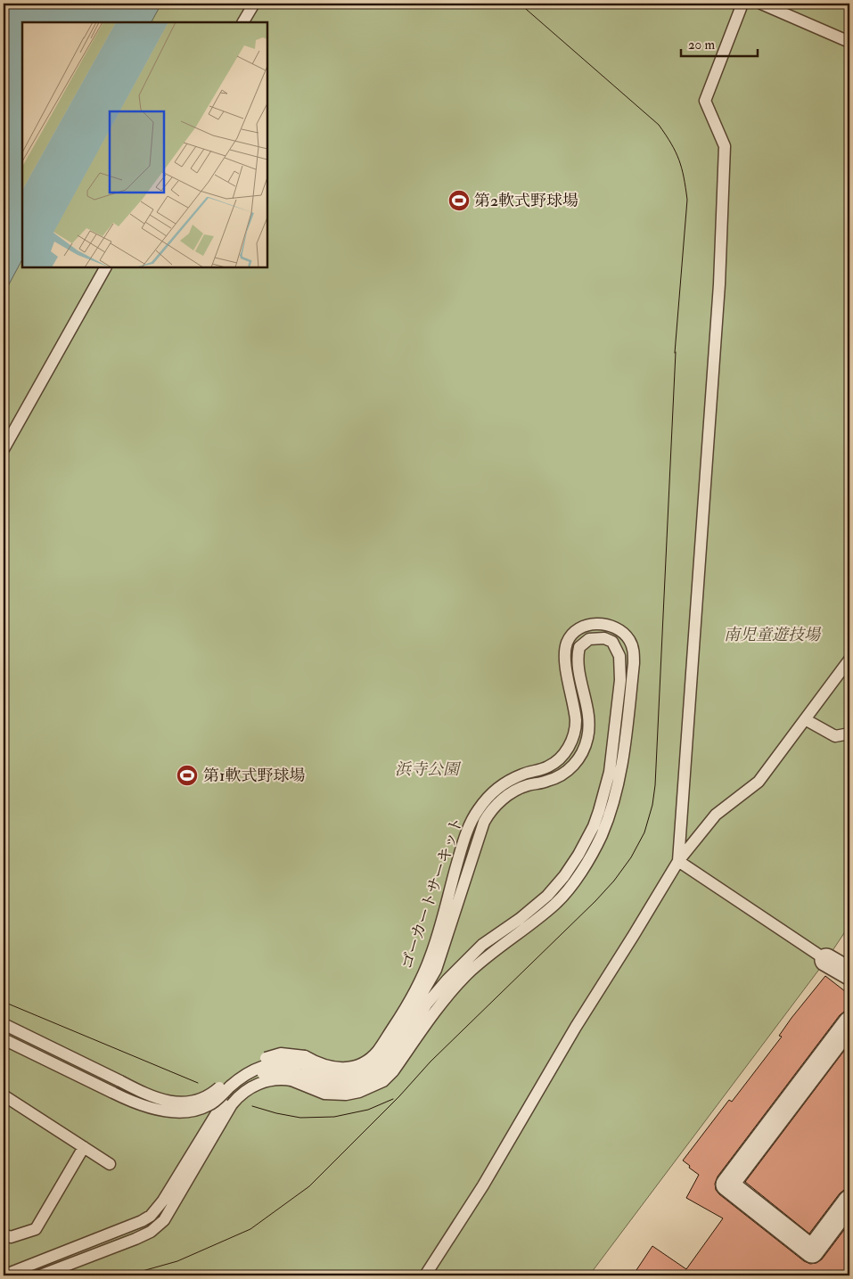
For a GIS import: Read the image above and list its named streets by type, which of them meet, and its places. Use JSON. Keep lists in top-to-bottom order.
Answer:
{
  "streets": {
    "lane": ["ゴーカートサーキット"]
  },
  "parks": ["南児童遊技場", "浜寺公園"],
  "places": {
    "sports": ["第2軟式野球場", "第1軟式野球場"]
  },
  "scale_bar": "20 m"
}
